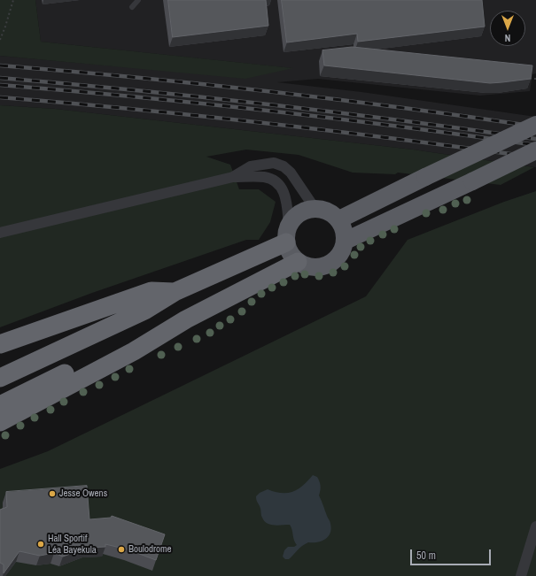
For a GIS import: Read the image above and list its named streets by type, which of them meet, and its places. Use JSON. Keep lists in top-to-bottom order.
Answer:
{
  "places": ["Jesse Owens", "Hall Sportif Léa Bayekula", "Boulodrome"],
  "scale_bar": "50 m",
  "north": "bottom"
}
